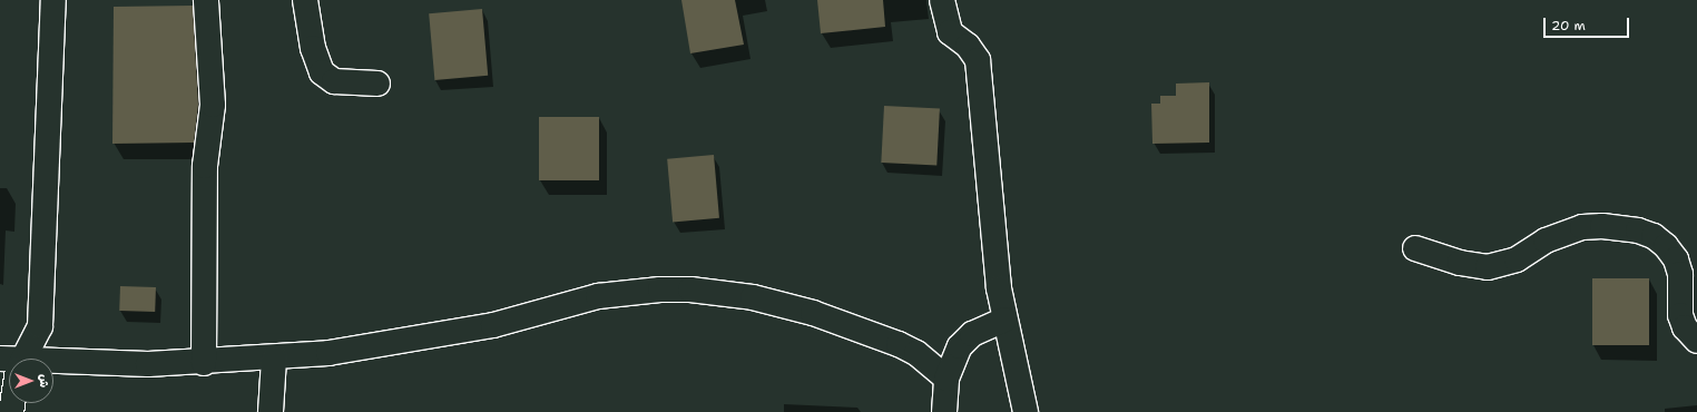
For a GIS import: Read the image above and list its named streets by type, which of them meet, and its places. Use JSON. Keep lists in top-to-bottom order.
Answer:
{
  "scale_bar": "20 m",
  "north": "right"
}
